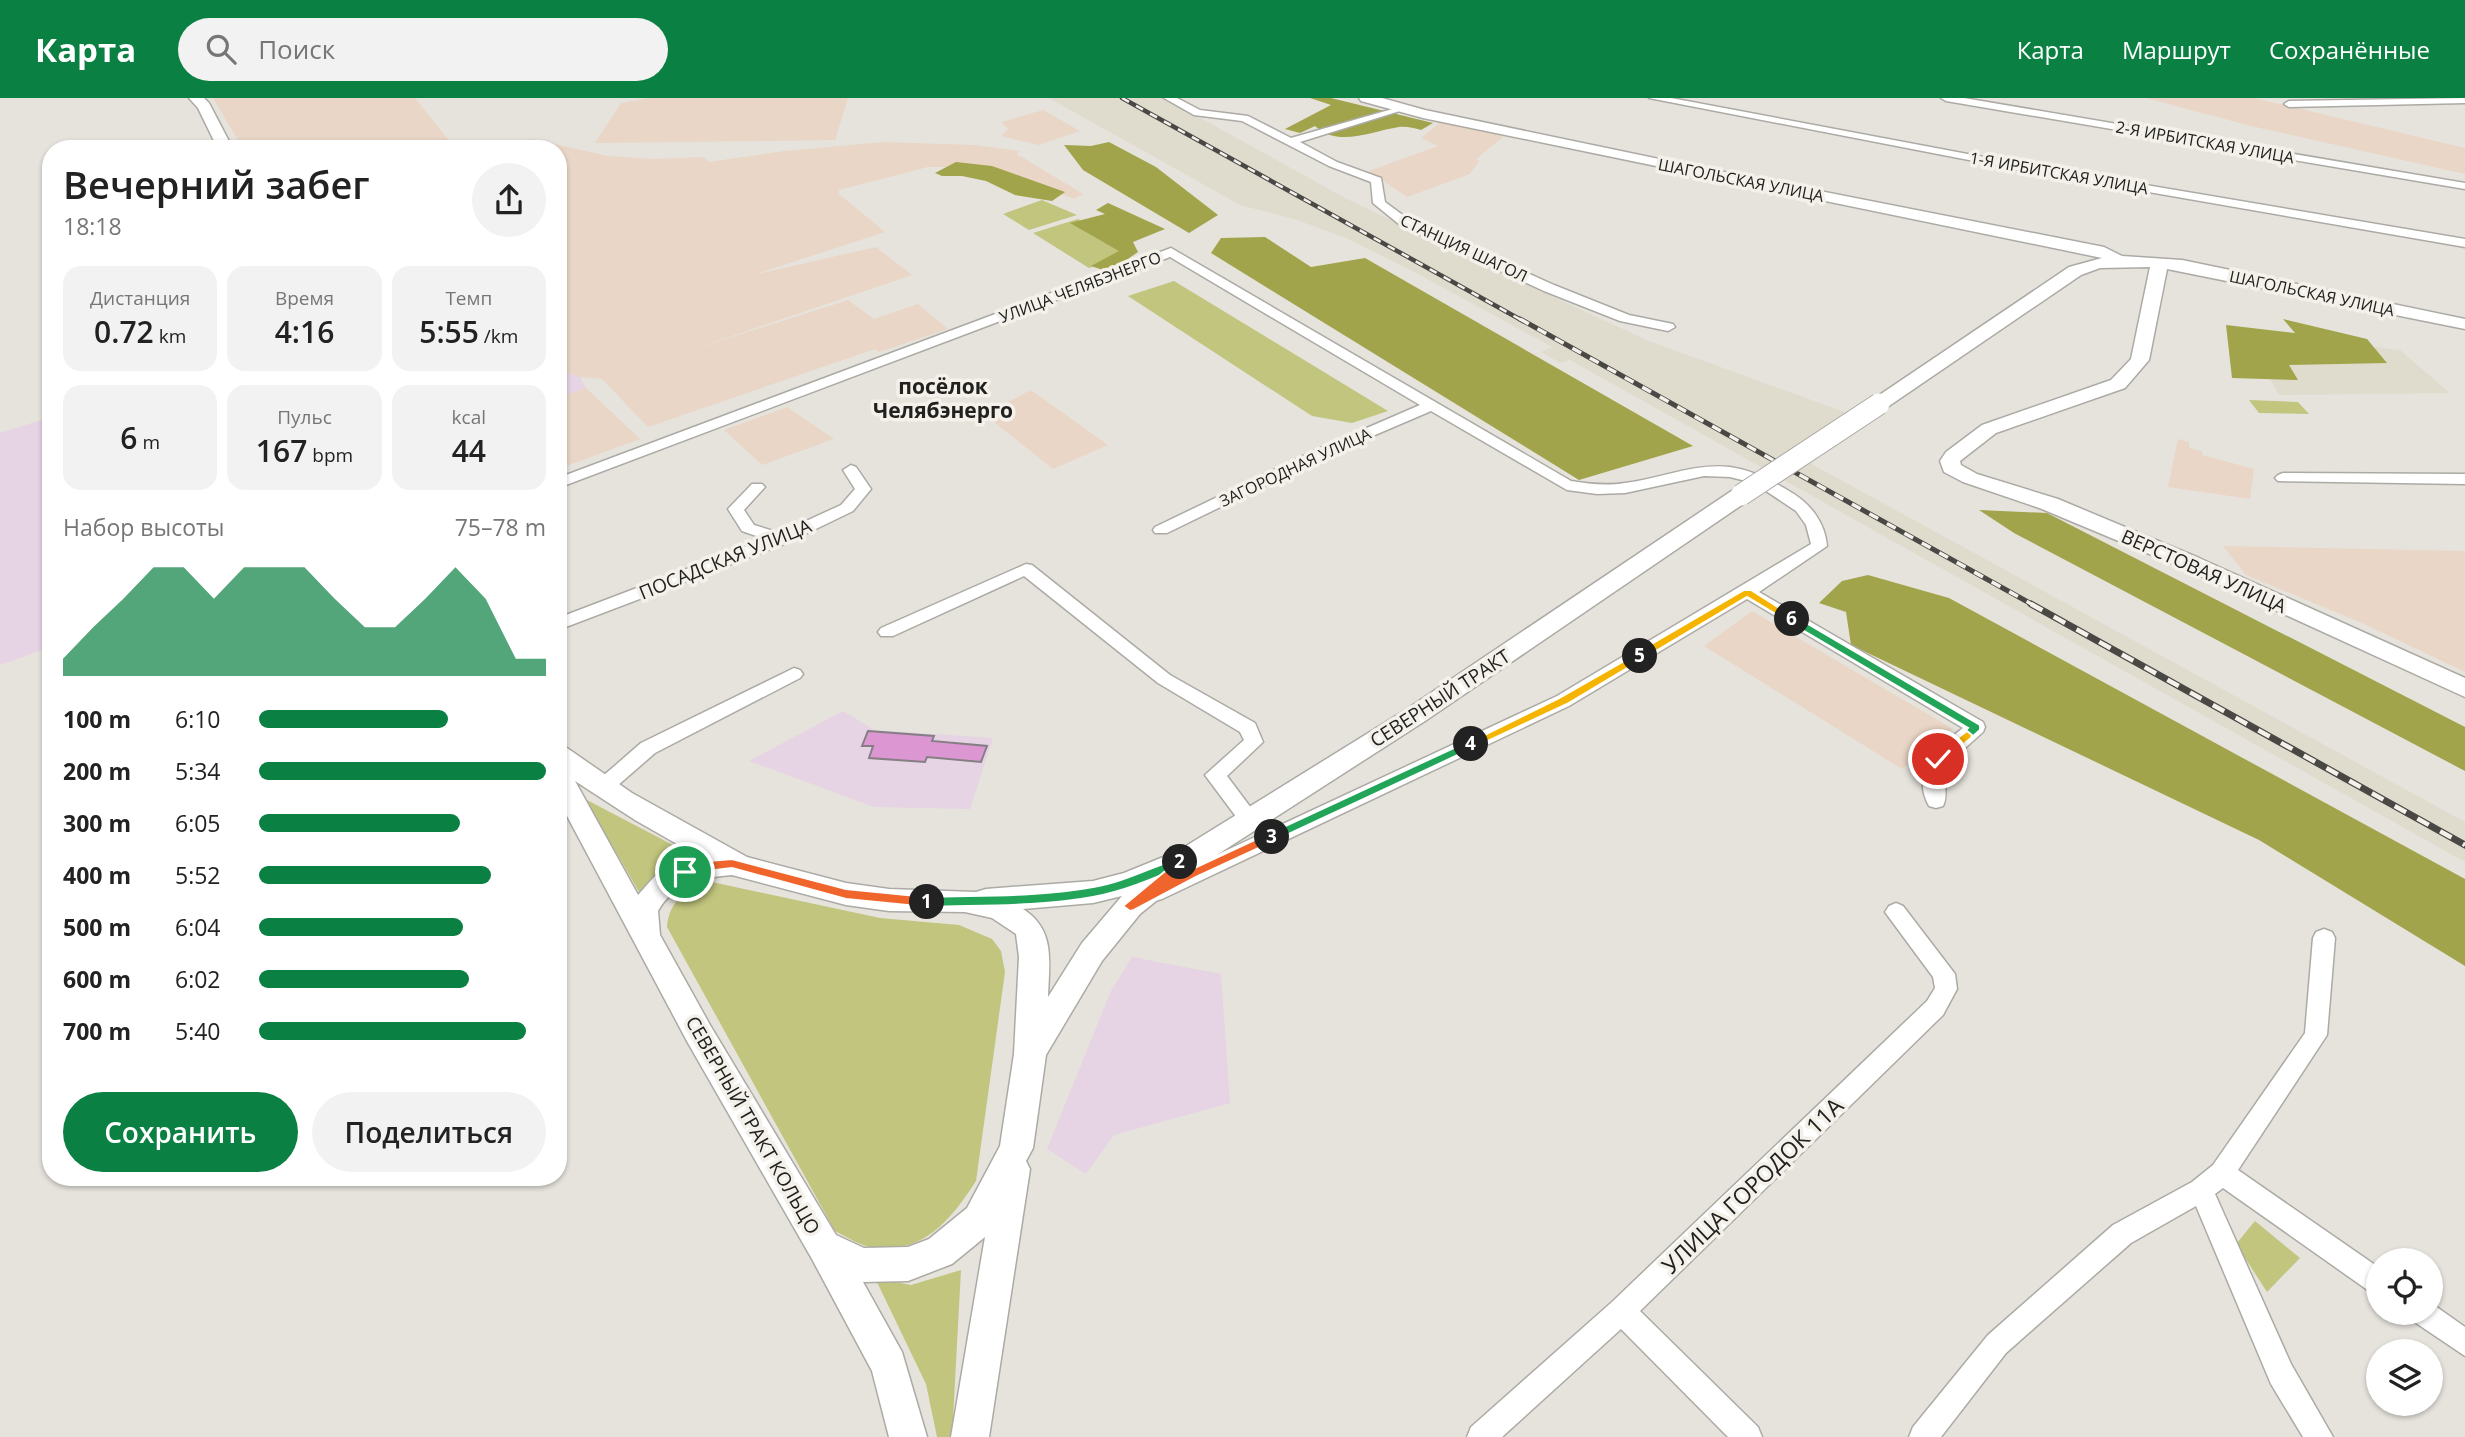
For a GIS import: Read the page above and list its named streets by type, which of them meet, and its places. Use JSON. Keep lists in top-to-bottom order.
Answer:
{
  "streets": {
    "main road": [
      "ШАГОЛЬСКАЯ УЛИЦА",
      "ВЕРСТОВАЯ УЛИЦА",
      "СЕВЕРНЫЙ ТРАКТ",
      "СЕВЕРНЫЙ ТРАКТ КОЛЬЦО"
    ],
    "street": [
      "2-Я ИРБИТСКАЯ УЛИЦА",
      "1-Я ИРБИТСКАЯ УЛИЦА",
      "СТАНЦИЯ ШАГОЛ",
      "УЛИЦА ЧЕЛЯБЭНЕРГО",
      "ЗАГОРОДНАЯ УЛИЦА",
      "ПОСАДСКАЯ УЛИЦА",
      "УЛИЦА ГОРОДОК 11А"
    ]
  },
  "crossings": [
    ["ШАГОЛЬСКАЯ УЛИЦА", "ВЕРСТОВАЯ УЛИЦА"],
    ["ШАГОЛЬСКАЯ УЛИЦА", "СЕВЕРНЫЙ ТРАКТ"],
    ["УЛИЦА ЧЕЛЯБЭНЕРГО", "ЗАГОРОДНАЯ УЛИЦА"],
    ["СЕВЕРНЫЙ ТРАКТ", "СЕВЕРНЫЙ ТРАКТ КОЛЬЦО"]
  ],
  "districts": ["посёлок Челябэнерго"],
  "page": {
    "header": "Карта",
    "search": "Поиск",
    "nav": ["Карта", "Маршрут", "Сохранённые"],
    "heading": ["Вечерний забег", "18:18"],
    "stats": [
      ["Дистанция", "0.72 km"],
      ["Время", "4:16"],
      ["Темп", "5:55 /km"],
      ["6 m"],
      ["Пульс", "167 bpm"],
      ["kcal", "44"]
    ],
    "chart": ["Набор высоты", "75–78 m"],
    "pins": [
      "6",
      "5",
      "4",
      "3",
      "2",
      "1"
    ],
    "list": [
      {
        "name": "100 m",
        "note": "6:10"
      },
      {
        "name": "200 m",
        "note": "5:34"
      },
      {
        "name": "300 m",
        "note": "6:05"
      },
      {
        "name": "400 m",
        "note": "5:52"
      },
      {
        "name": "500 m",
        "note": "6:04"
      },
      {
        "name": "600 m",
        "note": "6:02"
      },
      {
        "name": "700 m",
        "note": "5:40"
      }
    ],
    "buttons": ["Сохранить", "Поделиться"]
  }
}
